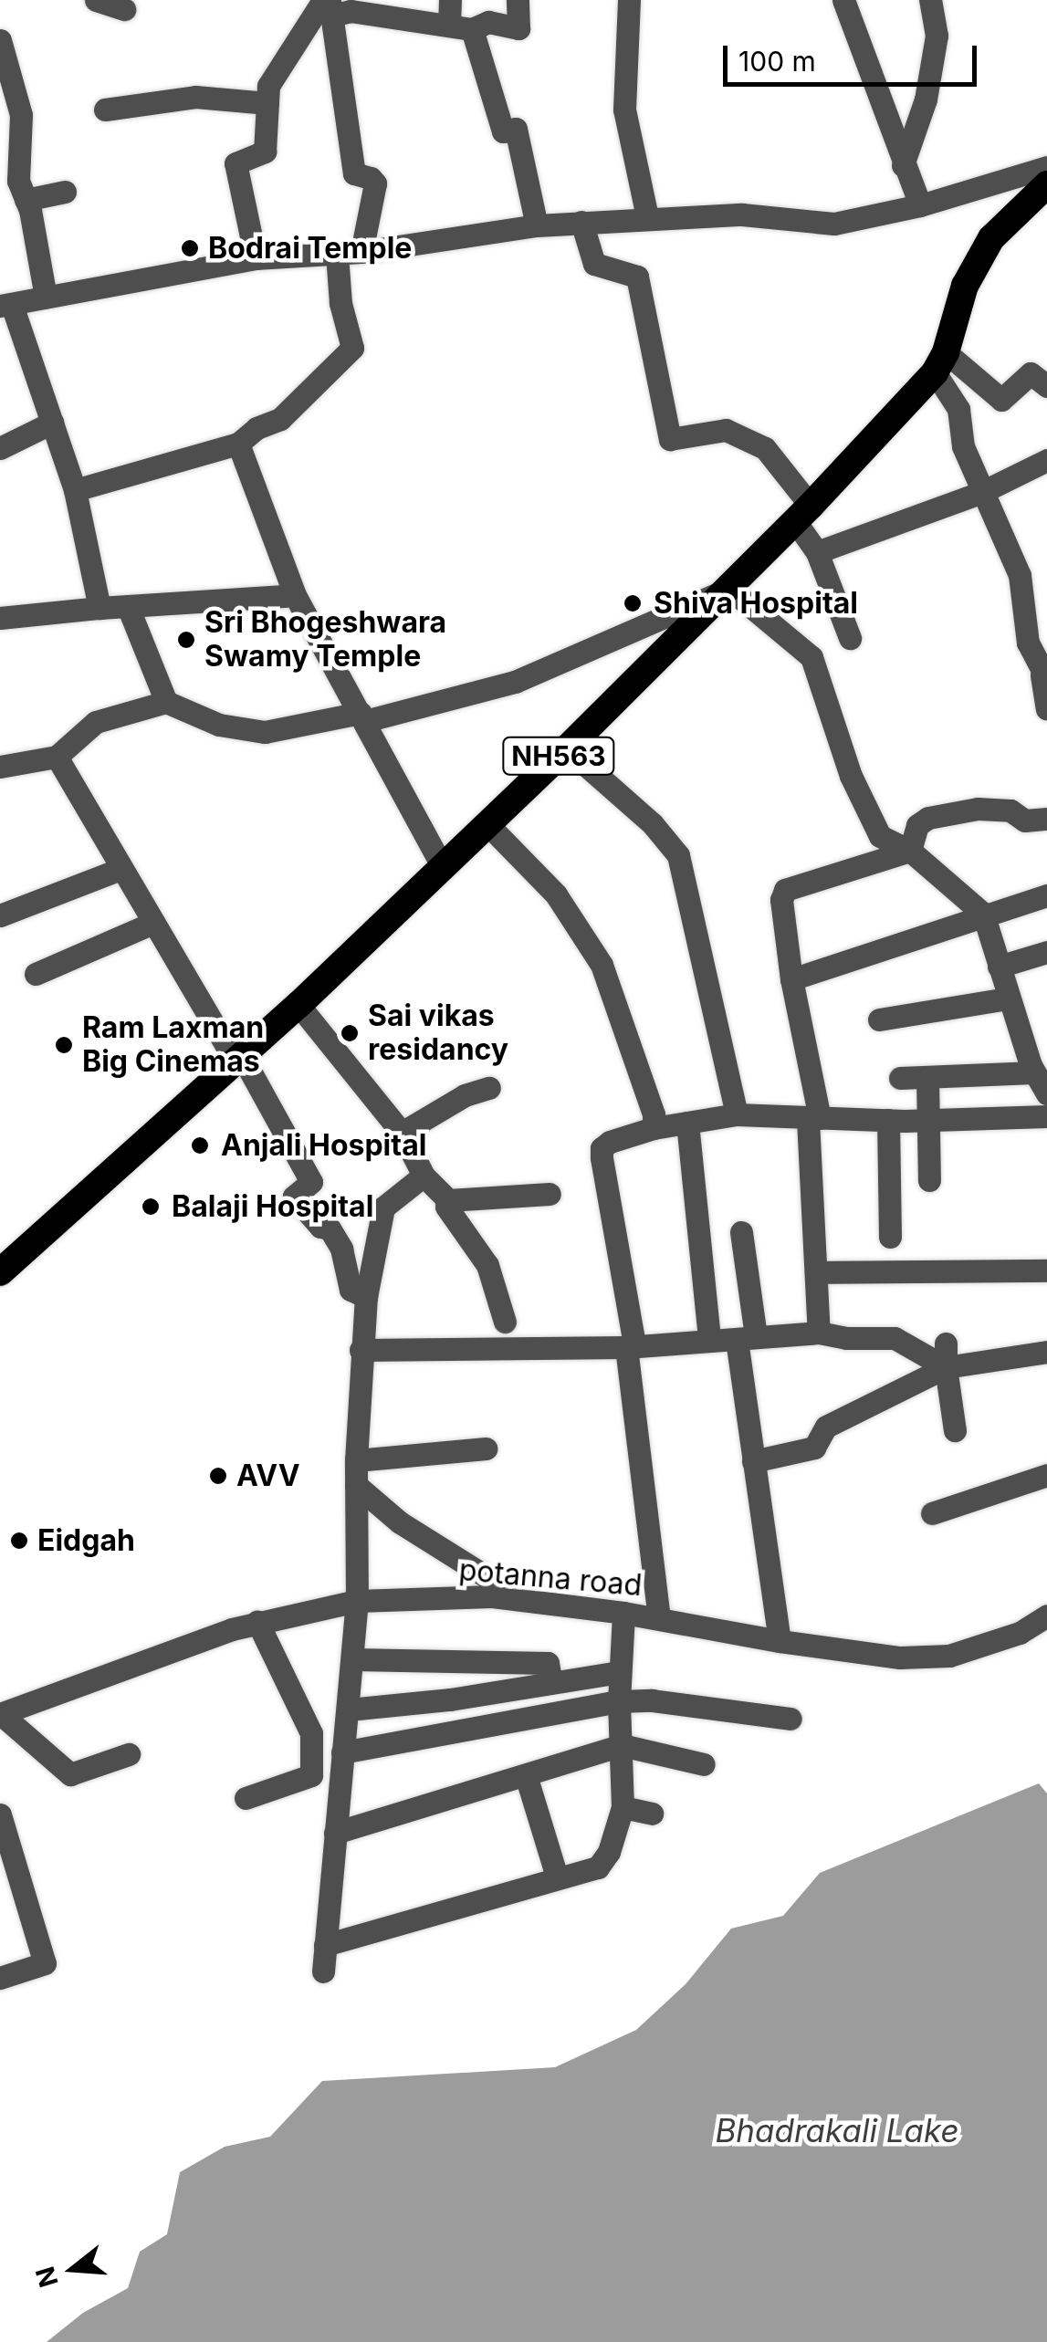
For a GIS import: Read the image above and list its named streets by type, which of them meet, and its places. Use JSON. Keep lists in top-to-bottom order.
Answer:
{
  "streets": {
    "highway": ["NH563"],
    "street": ["potanna road"]
  },
  "water": ["Bhadrakali Lake"],
  "places": [
    "Bodrai Temple",
    "Shiva Hospital",
    "Sri Bhogeshwara Swamy Temple",
    "Sai vikas residancy",
    "Ram Laxman Big Cinemas",
    "Anjali Hospital",
    "Balaji Hospital",
    "AVV",
    "Eidgah"
  ],
  "scale_bar": "100 m",
  "north": "left"
}
